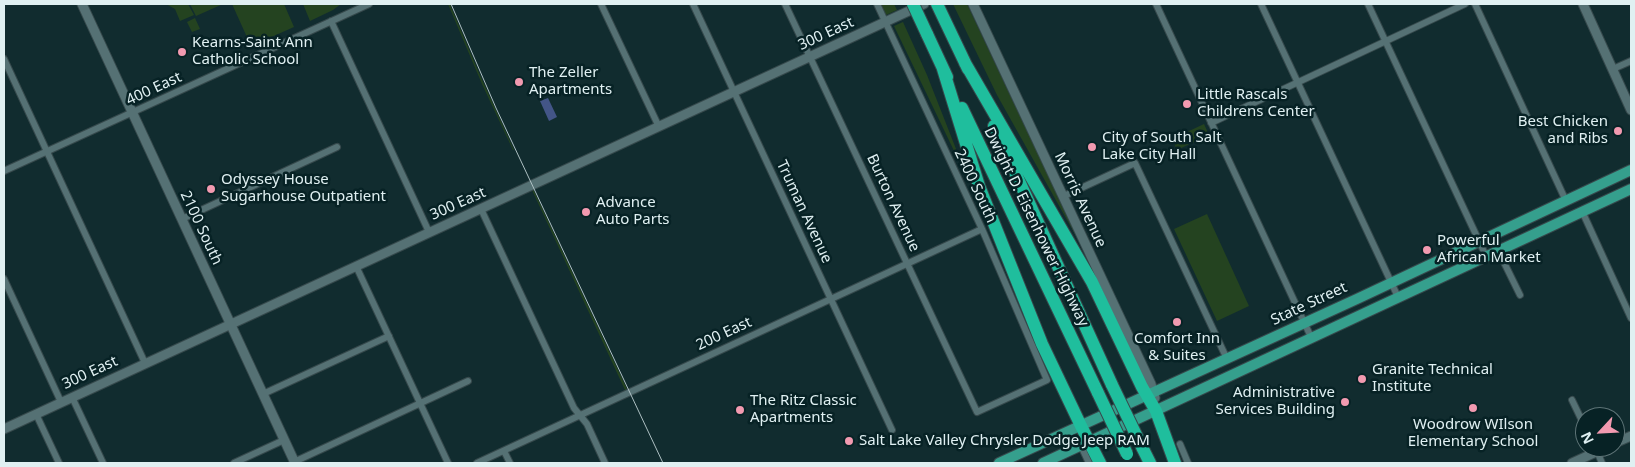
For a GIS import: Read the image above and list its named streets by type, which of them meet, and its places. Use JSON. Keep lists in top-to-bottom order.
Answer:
{
  "streets": {
    "highway": ["Dwight D. Eisenhower Highway"],
    "main road": ["State Street"],
    "street": [
      "300 East",
      "400 East",
      "2400 South",
      "Morris Avenue",
      "Burton Avenue",
      "Truman Avenue",
      "2100 South",
      "200 East"
    ]
  },
  "crossings": [
    ["300 East", "2400 South"],
    ["300 East", "Burton Avenue"],
    ["300 East", "Truman Avenue"],
    ["300 East", "2100 South"],
    ["400 East", "2100 South"],
    ["2400 South", "Burton Avenue"],
    ["2400 South", "200 East"],
    ["Morris Avenue", "State Street"],
    ["Burton Avenue", "200 East"],
    ["Truman Avenue", "200 East"]
  ],
  "places": [
    "Kearns-Saint Ann Catholic School",
    "The Zeller Apartments",
    "Little Rascals Childrens Center",
    "Best Chicken and Ribs",
    "City of South Salt Lake City Hall",
    "Odyssey House Sugarhouse Outpatient",
    "Advance Auto Parts",
    "Powerful African Market",
    "Comfort Inn & Suites",
    "Granite Technical Institute",
    "Administrative Services Building",
    "Woodrow WIlson Elementary School",
    "The Ritz Classic Apartments",
    "Salt Lake Valley Chrysler Dodge Jeep RAM"
  ],
  "north": "bottom left"
}
